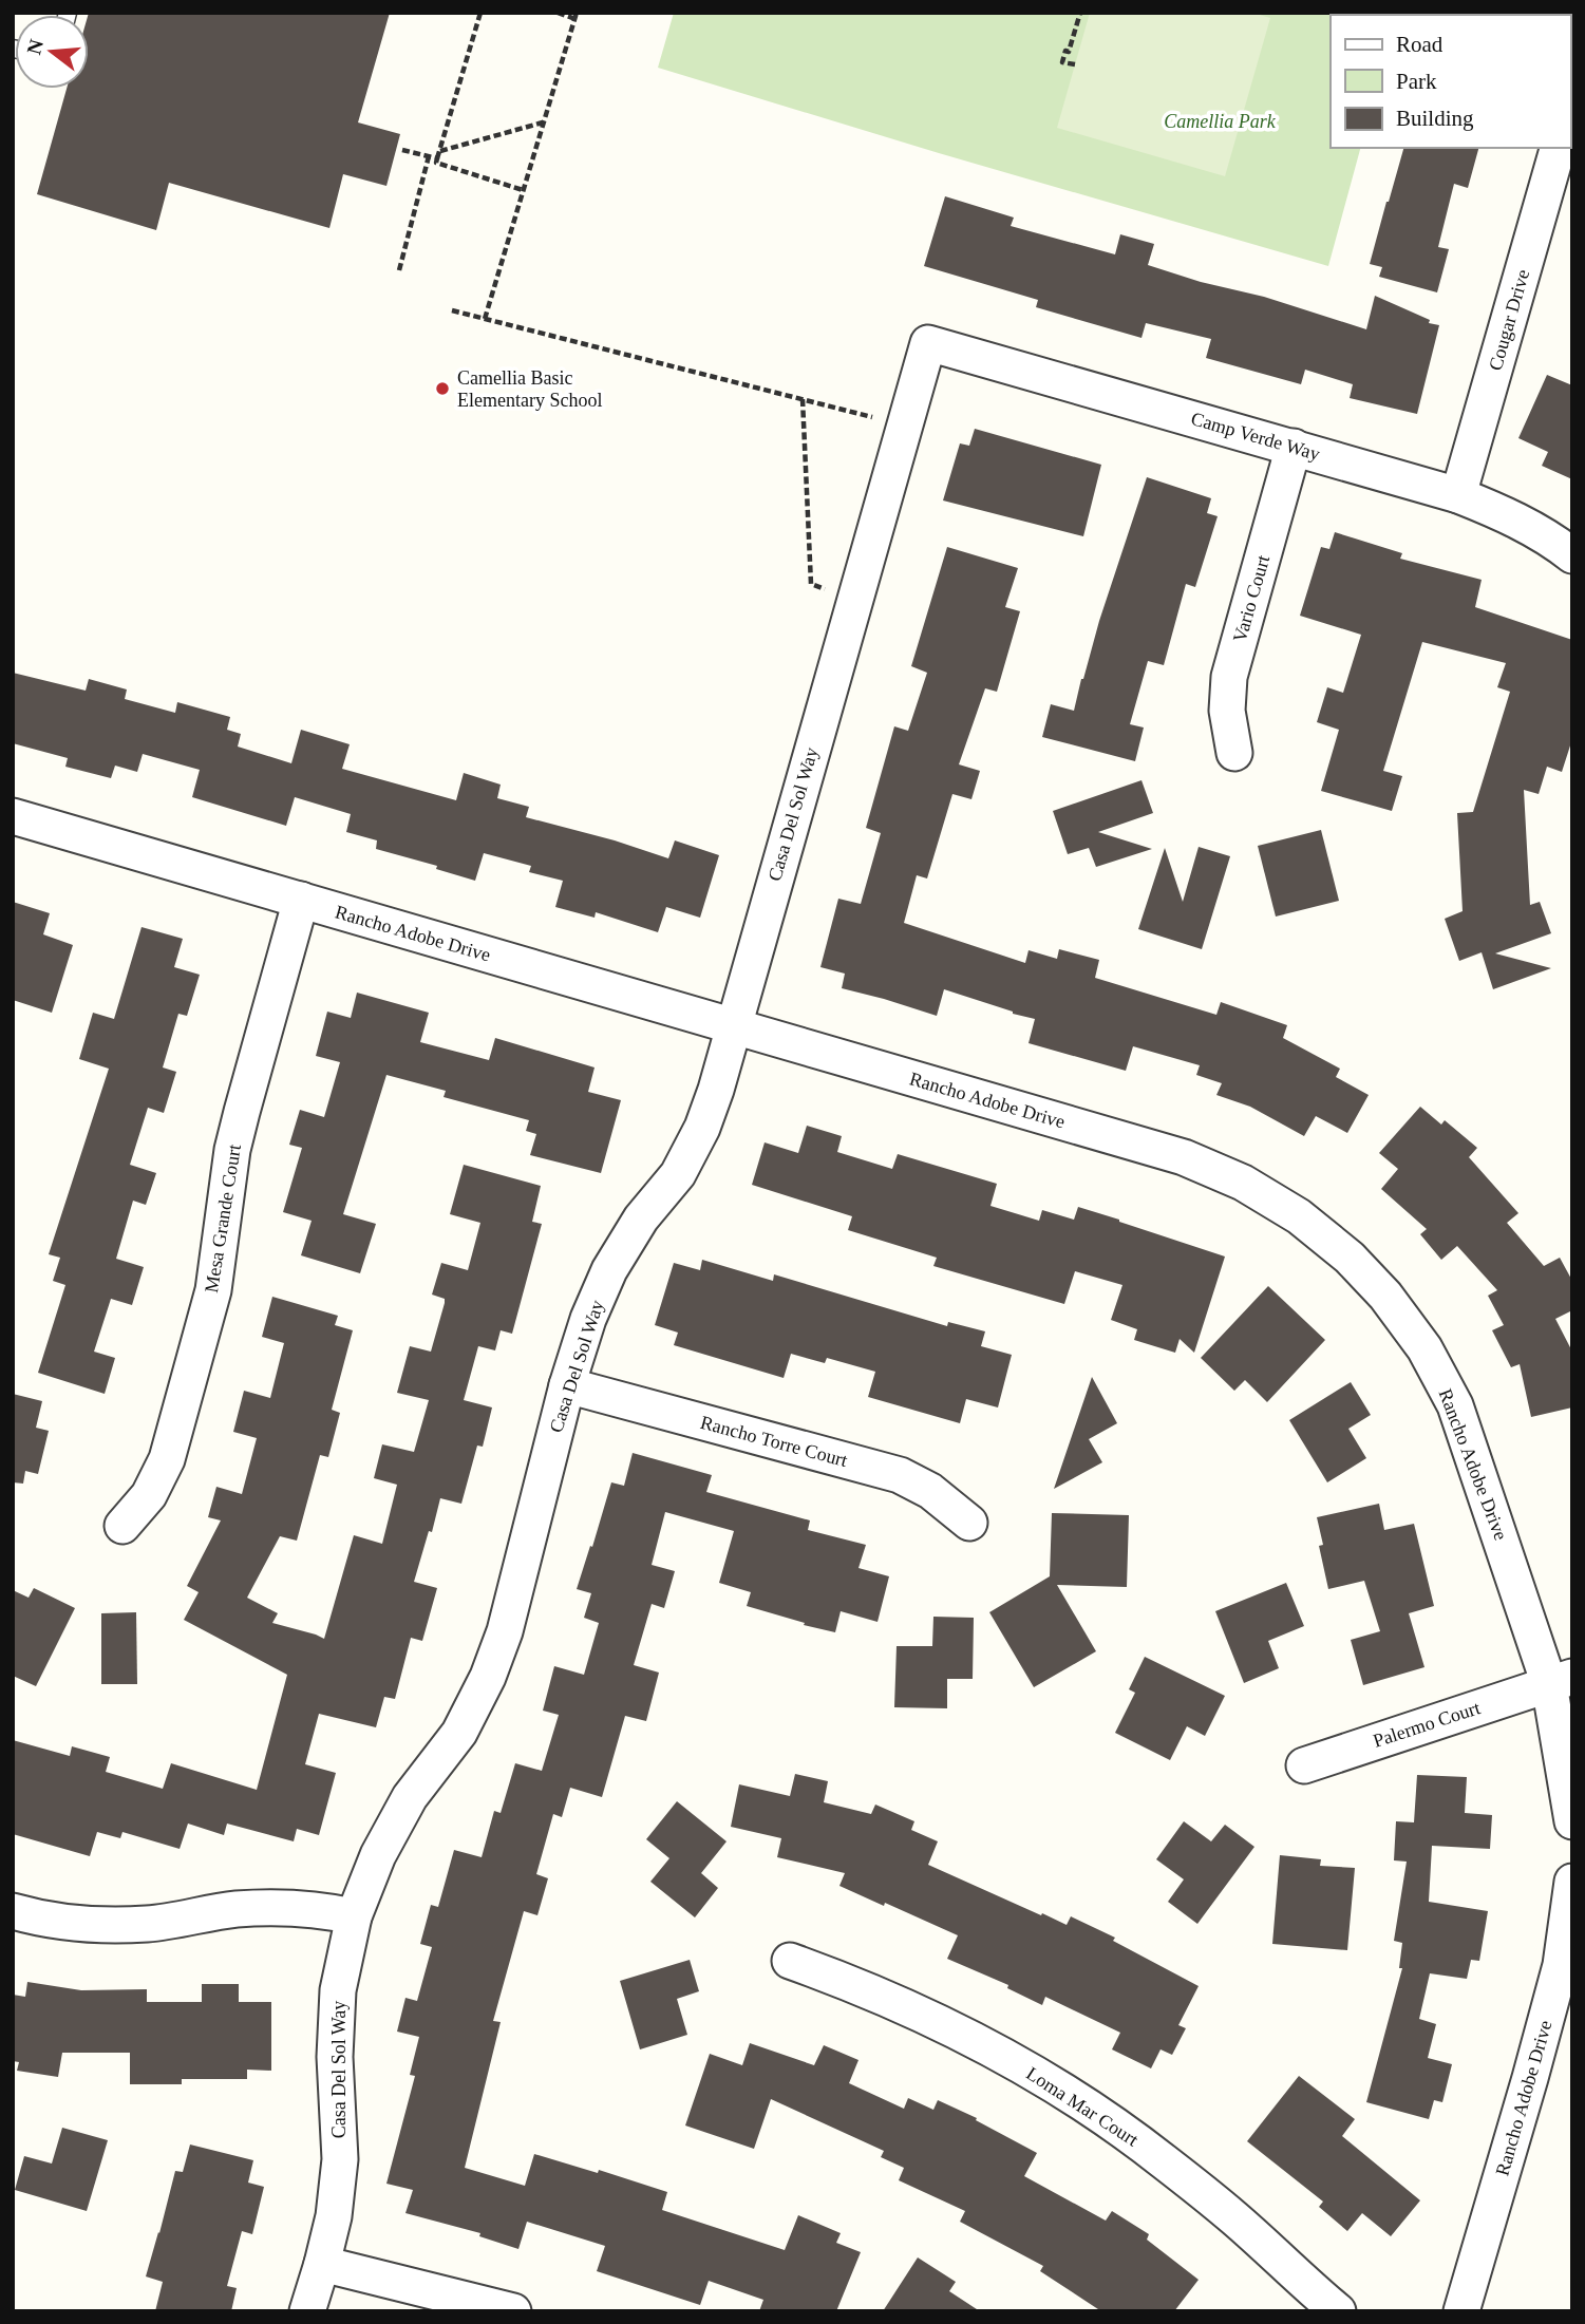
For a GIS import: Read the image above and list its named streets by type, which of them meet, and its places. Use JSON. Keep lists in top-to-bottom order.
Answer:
{
  "streets": {
    "street": [
      "Cougar Drive",
      "Camp Verde Way",
      "Vario Court",
      "Casa Del Sol Way",
      "Rancho Adobe Drive",
      "Mesa Grande Court",
      "Rancho Torre Court",
      "Palermo Court",
      "Loma Mar Court"
    ]
  },
  "crossings": [
    ["Cougar Drive", "Camp Verde Way"],
    ["Camp Verde Way", "Vario Court"],
    ["Camp Verde Way", "Casa Del Sol Way"],
    ["Casa Del Sol Way", "Rancho Adobe Drive"],
    ["Casa Del Sol Way", "Rancho Torre Court"],
    ["Rancho Adobe Drive", "Mesa Grande Court"],
    ["Rancho Adobe Drive", "Palermo Court"]
  ],
  "parks": ["Camellia Park"],
  "places": ["Camellia Basic Elementary School"],
  "legend": ["Road", "Park", "Building"],
  "north": "left"
}
